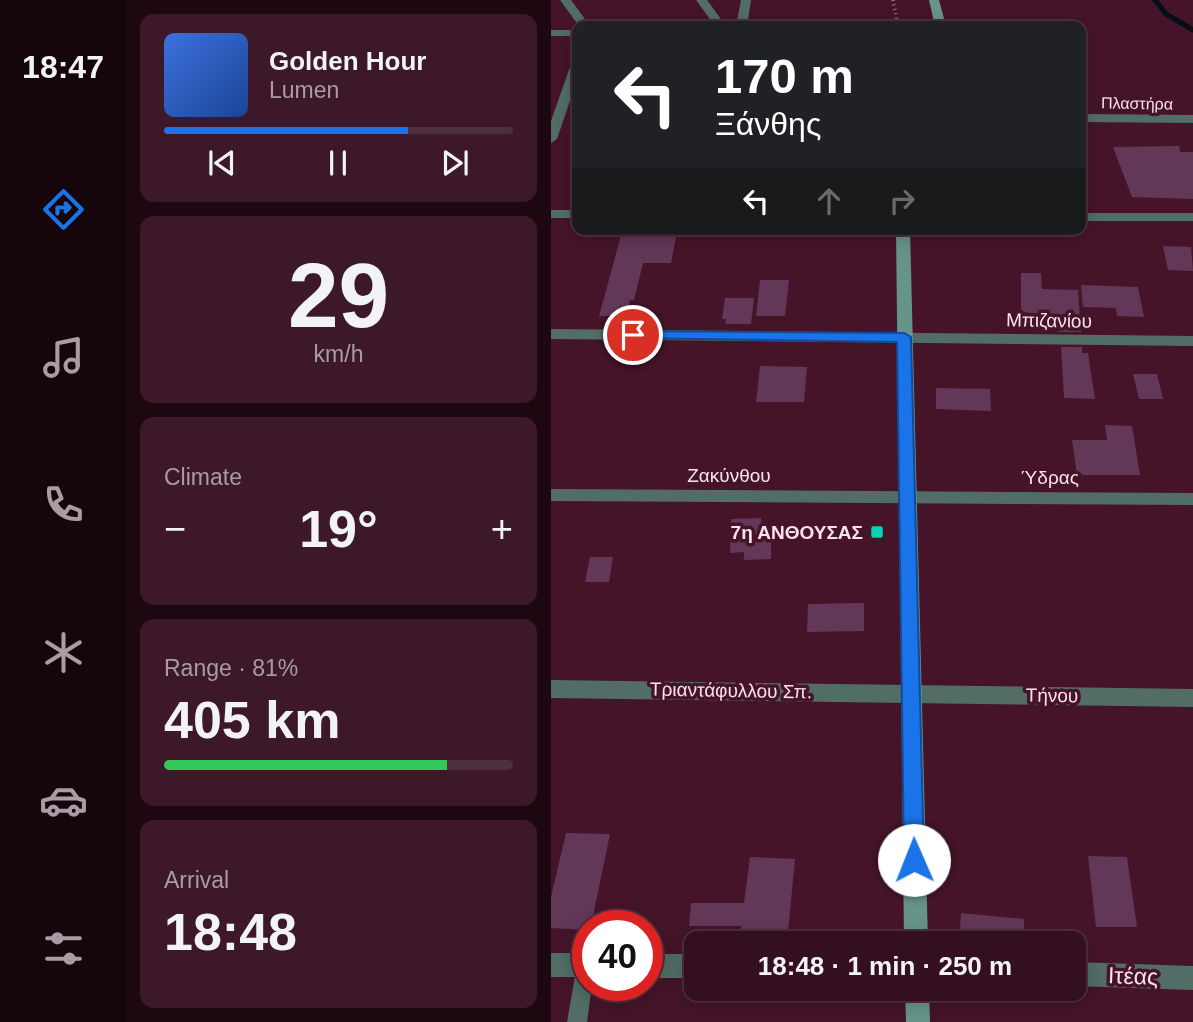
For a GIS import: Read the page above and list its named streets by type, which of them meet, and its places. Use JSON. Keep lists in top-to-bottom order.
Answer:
{
  "streets": {
    "street": [
      "Πλαστήρα",
      "Μπιζανίου",
      "Ζακύνθου",
      "Ύδρας",
      "Τριαντάφυλλου Σπ.",
      "Τήνου",
      "Ιτέας"
    ]
  },
  "crossings": [
    ["Ζακύνθου", "Ύδρας"],
    ["Τριαντάφυλλου Σπ.", "Τήνου"]
  ],
  "places": {
    "transit": ["7η ΑΝΘΟΥΣΑΣ"]
  },
  "page": {
    "tabs": "18:47",
    "turn": ["170 m", "Ξάνθης"],
    "song": ["Golden Hour", "Lumen"],
    "tile": [
      ["29", "km/h"],
      "Climate",
      ["Range · 81%", "405 km"],
      ["Arrival", "18:48"]
    ],
    "heat": ["−", "19°", "+"],
    "limit": "40",
    "trip": "18:48 · 1 min · 250 m"
  }
}
